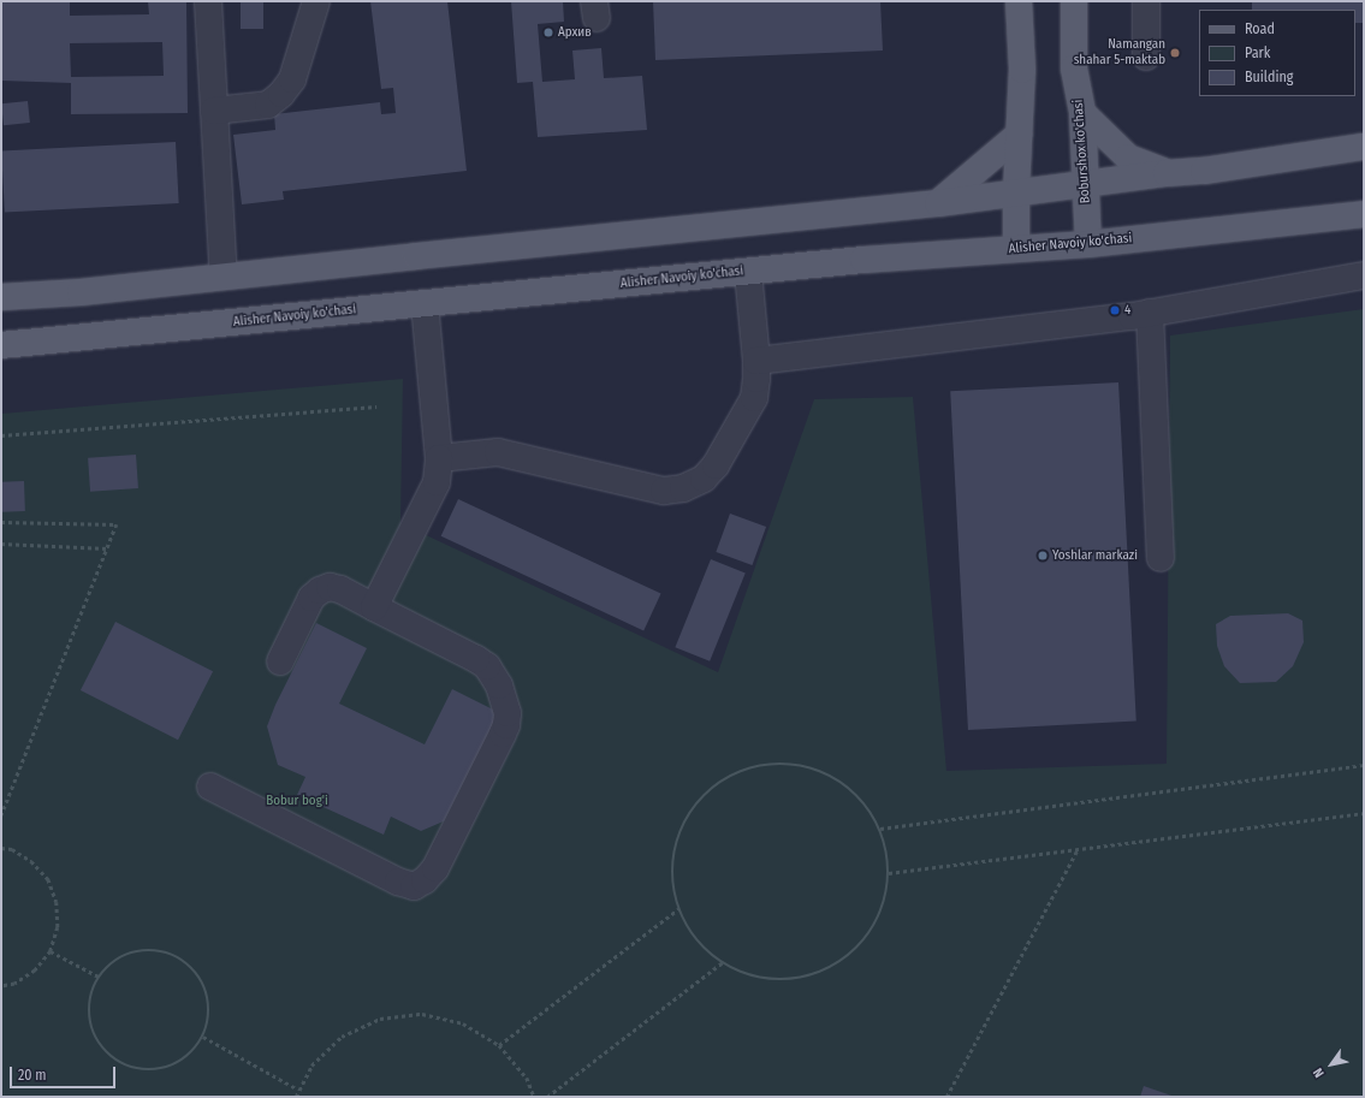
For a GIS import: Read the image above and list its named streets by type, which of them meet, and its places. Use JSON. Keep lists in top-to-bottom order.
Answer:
{
  "streets": {
    "main road": ["Boburshox ko'chasi", "Alisher Navoiy ko'chasi"]
  },
  "crossings": [
    ["Boburshox ko'chasi", "Alisher Navoiy ko'chasi"]
  ],
  "parks": ["Bobur bog'i"],
  "places": [
    "Архив",
    "Namangan shahar 5-maktab",
    "4",
    "Yoshlar markazi"
  ],
  "legend": ["Road", "Park", "Building"],
  "scale_bar": "20 m",
  "north": "bottom left"
}
